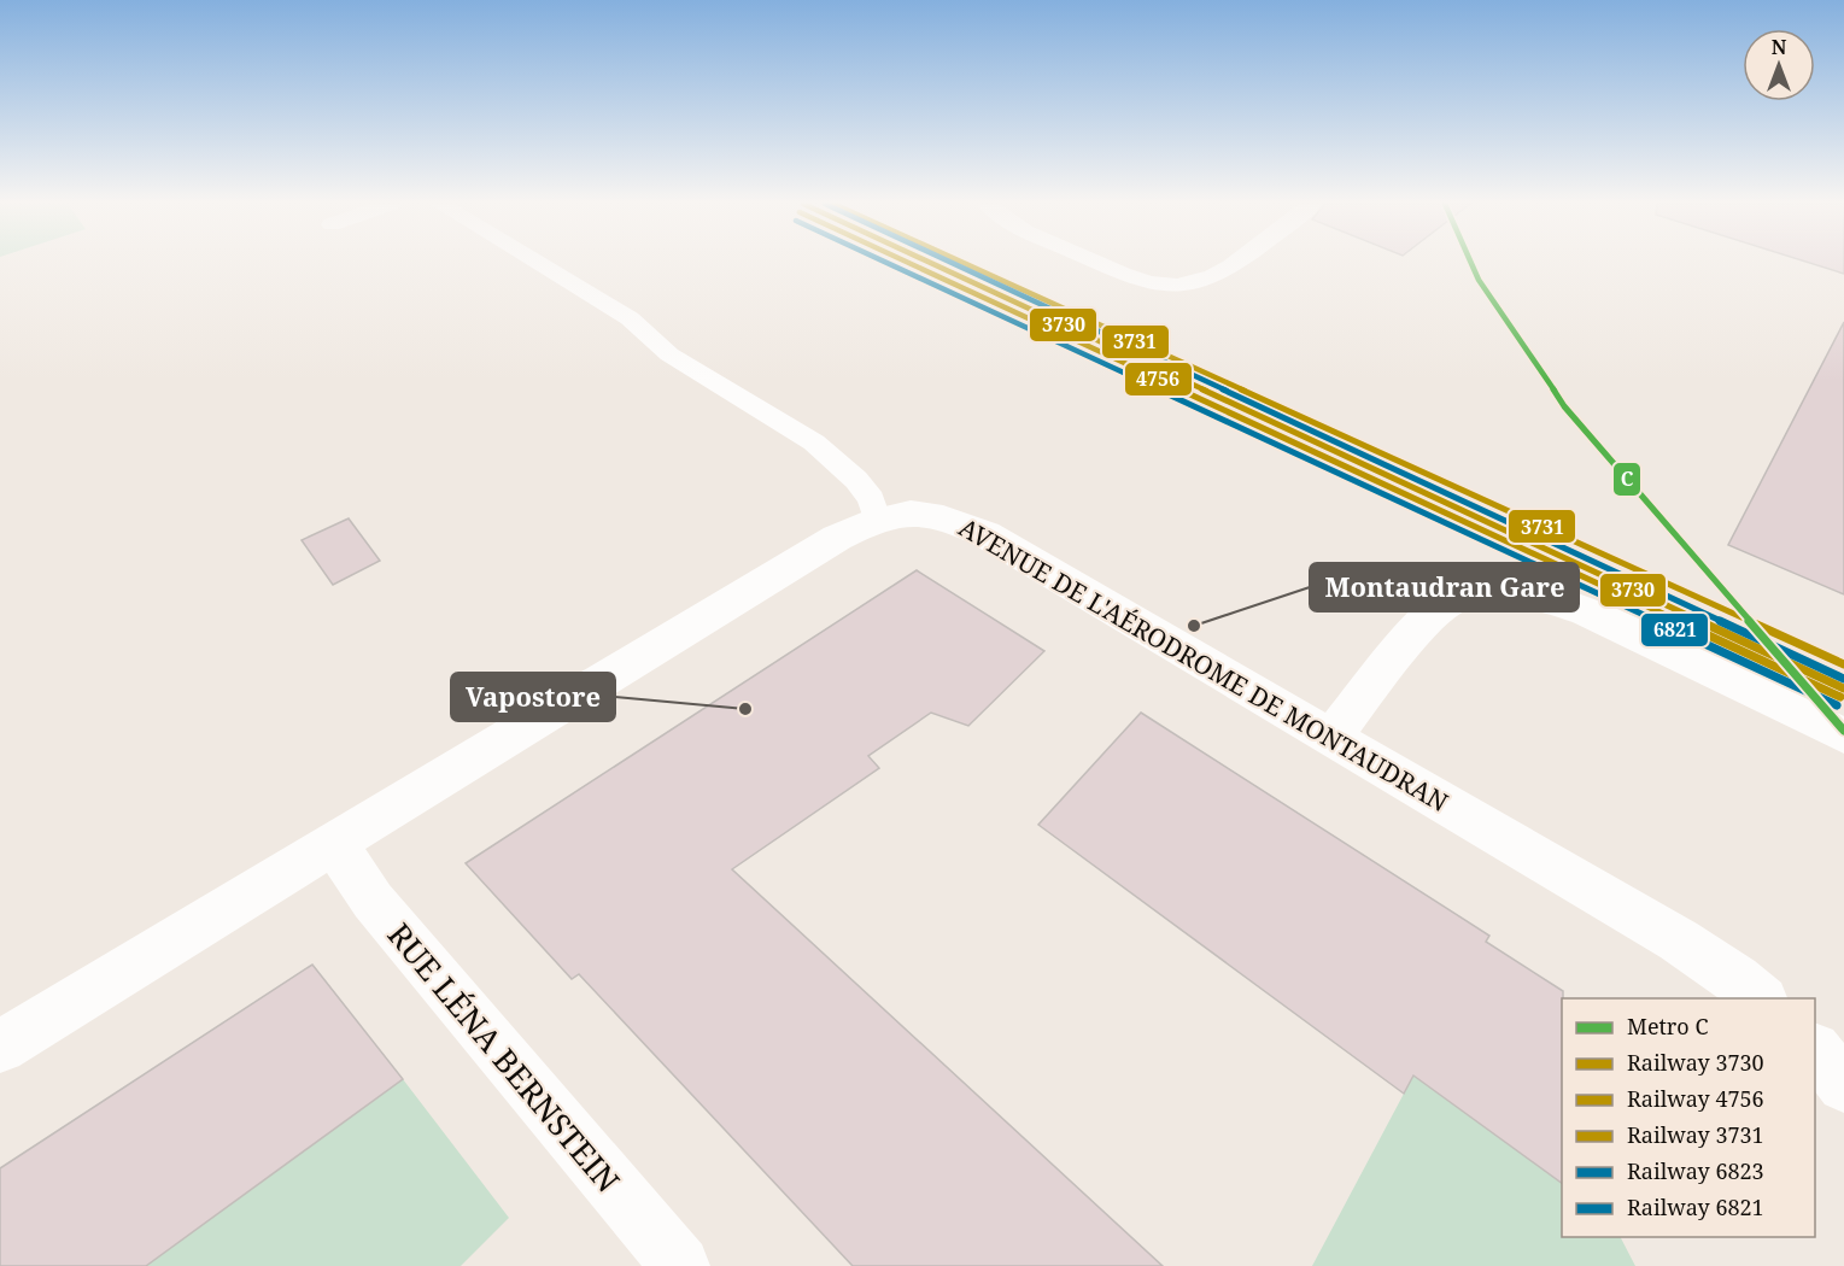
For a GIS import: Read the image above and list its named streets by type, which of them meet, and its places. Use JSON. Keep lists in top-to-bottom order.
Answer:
{
  "streets": {
    "street": ["AVENUE DE L'AÉRODROME DE MONTAUDRAN", "RUE LÉNA BERNSTEIN"]
  },
  "crossings": [
    ["AVENUE DE L'AÉRODROME DE MONTAUDRAN", "RUE LÉNA BERNSTEIN"]
  ],
  "places": ["Montaudran Gare", "Vapostore"],
  "lines": [
    "metro line C",
    "rail line 3730",
    "rail line 4756",
    "rail line 3731",
    "rail line 6823",
    "rail line 6821"
  ],
  "legend": [
    "Metro C",
    "Railway 3730",
    "Railway 4756",
    "Railway 3731",
    "Railway 6823",
    "Railway 6821"
  ],
  "north": "top"
}
